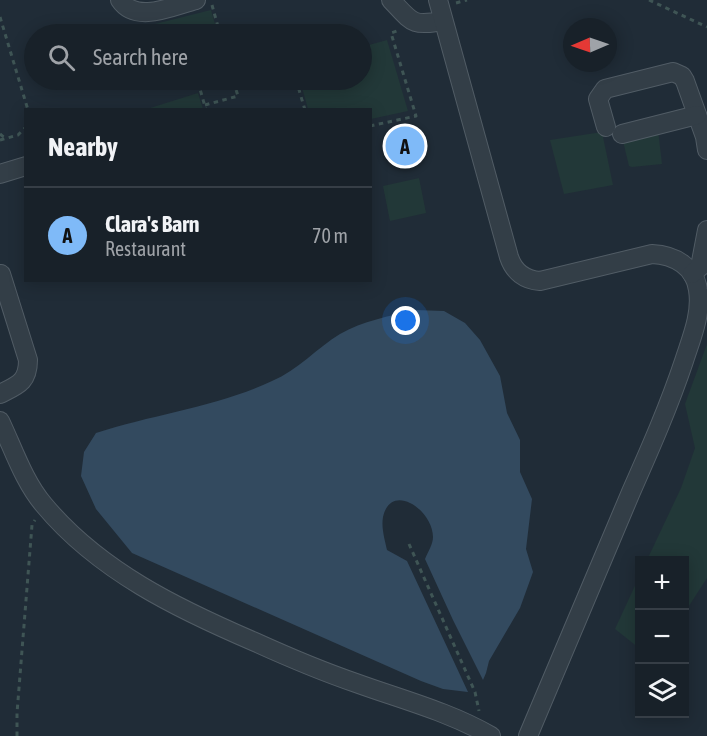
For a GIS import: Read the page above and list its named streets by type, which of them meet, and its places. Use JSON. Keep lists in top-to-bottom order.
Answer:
{
  "north": "left",
  "page": {
    "search": "Search here",
    "heading": "Nearby",
    "pins": "A",
    "list": [
      {
        "mark": "A",
        "name": "Clara's Barn",
        "note": "Restaurant",
        "value": "70 m"
      }
    ],
    "map_buttons": ["+", "−"]
  }
}
